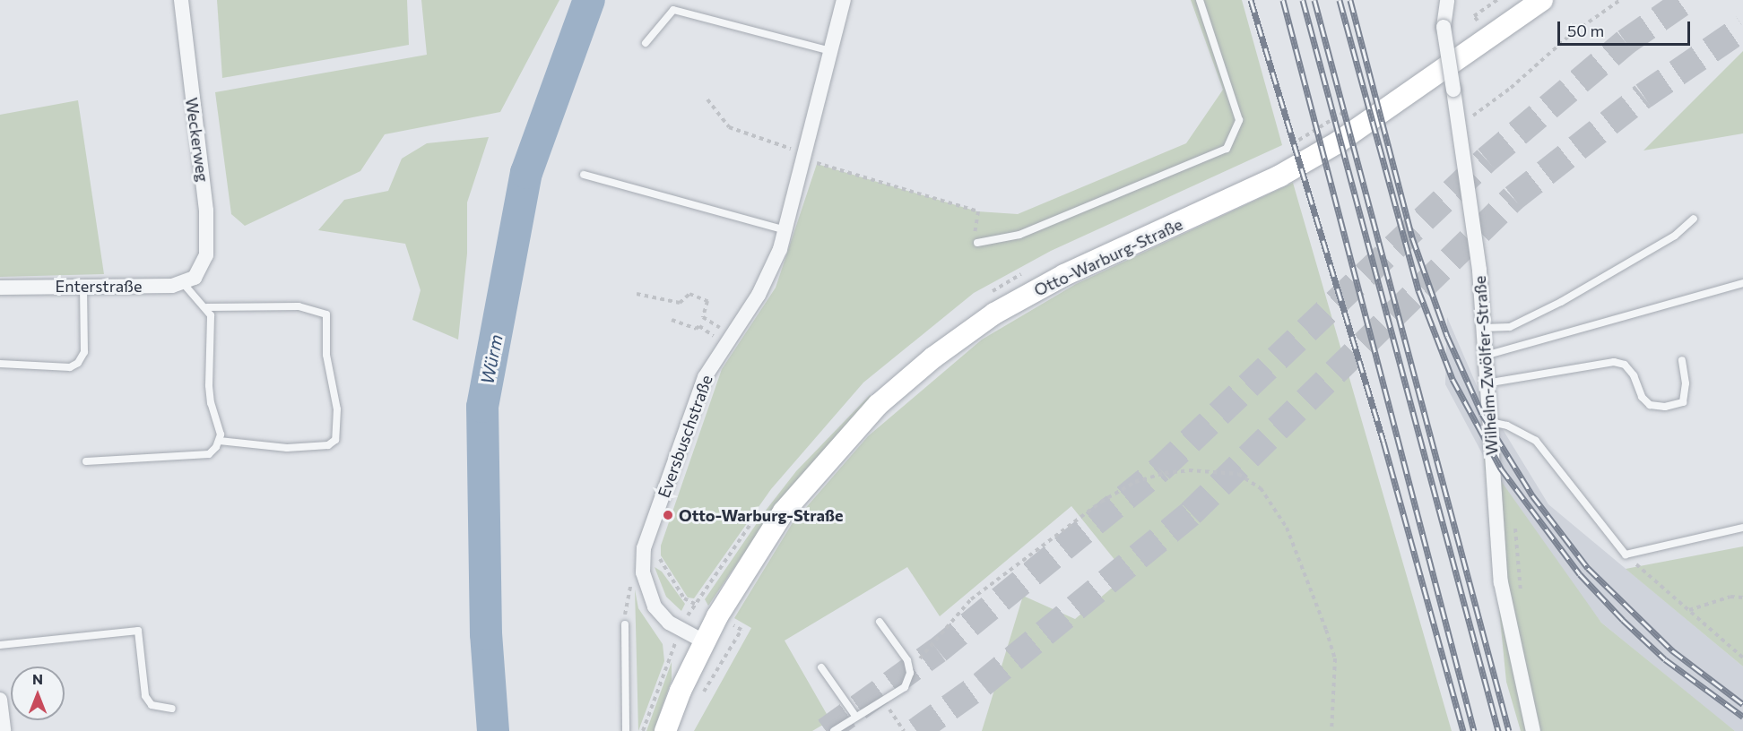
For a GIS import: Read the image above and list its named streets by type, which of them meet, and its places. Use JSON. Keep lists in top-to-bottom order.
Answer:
{
  "streets": {
    "main road": ["Otto-Warburg-Straße"],
    "street": [
      "Weckerweg",
      "Enterstraße",
      "Wilhelm-Zwölfer-Straße",
      "Eversbuschstraße"
    ]
  },
  "crossings": [
    ["Weckerweg", "Enterstraße"],
    ["Otto-Warburg-Straße", "Eversbuschstraße"]
  ],
  "water": ["Würm"],
  "places": ["Otto-Warburg-Straße"],
  "scale_bar": "50 m",
  "north": "top"
}
